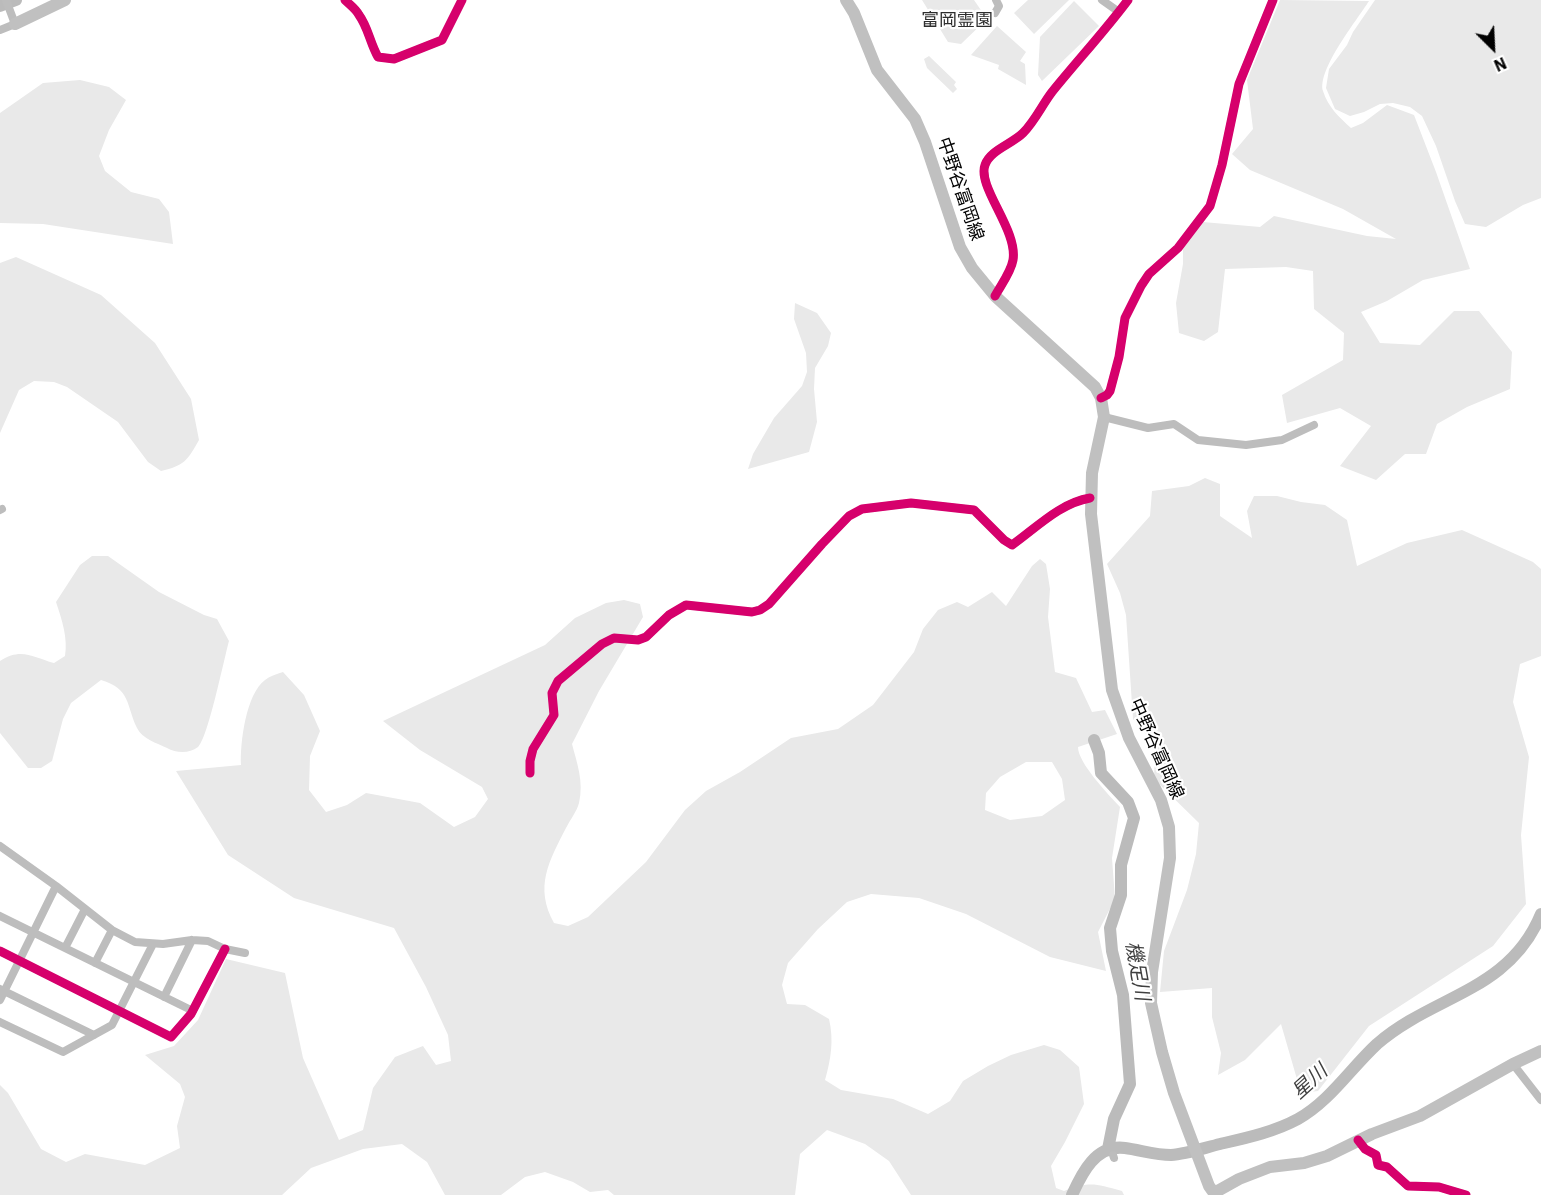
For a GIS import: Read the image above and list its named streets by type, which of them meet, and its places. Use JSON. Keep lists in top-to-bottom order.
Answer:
{
  "streets": {
    "main road": ["中野谷富岡線"]
  },
  "water": ["機足川", "星川"],
  "parks": ["富岡霊園"],
  "north": "bottom right"
}
